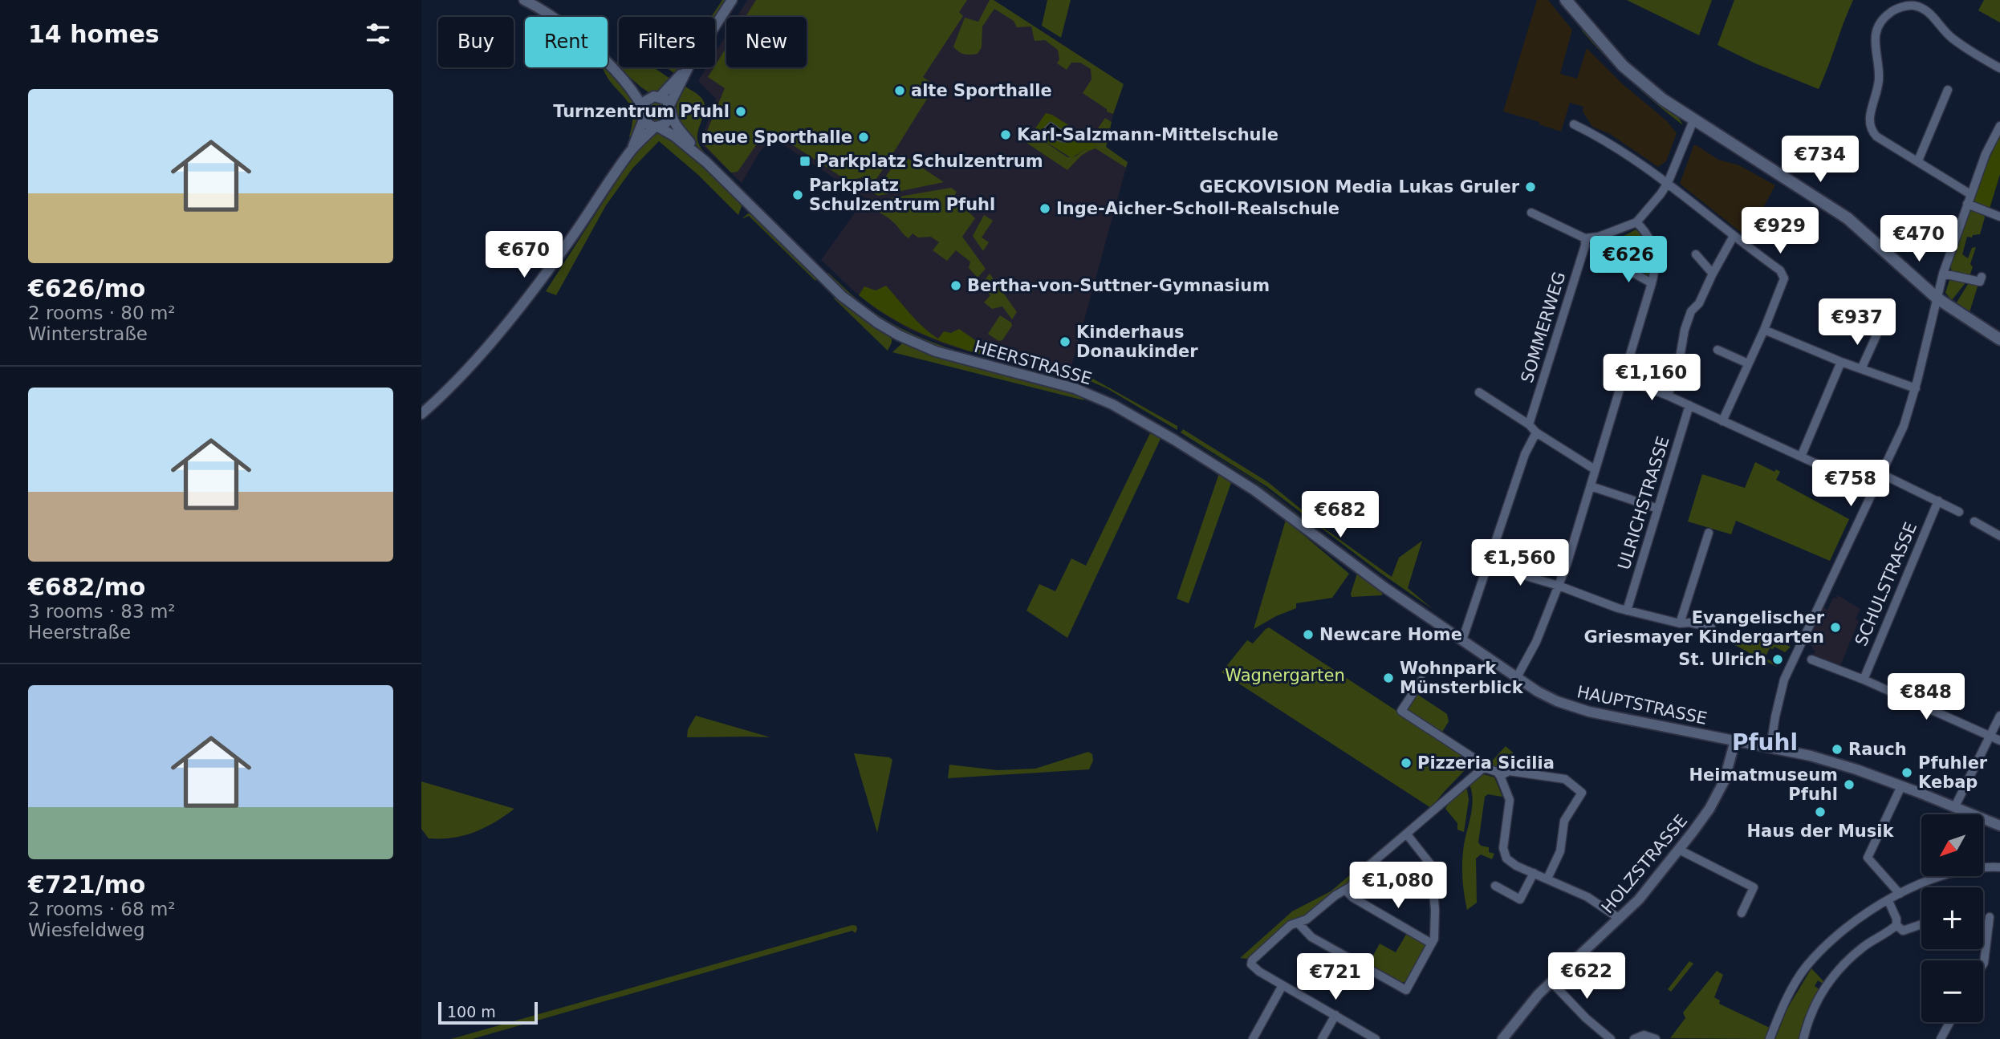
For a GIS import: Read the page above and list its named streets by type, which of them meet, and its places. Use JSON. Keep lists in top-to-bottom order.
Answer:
{
  "streets": {
    "street": [
      "SOMMERWEG",
      "HEERSTRASSE",
      "ULRICHSTRASSE",
      "SCHULSTRASSE",
      "HAUPTSTRASSE",
      "HOLZSTRASSE"
    ]
  },
  "crossings": [
    ["HEERSTRASSE", "HAUPTSTRASSE"],
    ["HAUPTSTRASSE", "HOLZSTRASSE"]
  ],
  "districts": ["Pfuhl"],
  "parks": ["Wagnergarten"],
  "places": {
    "other": [
      "alte Sporthalle",
      "Turnzentrum Pfuhl",
      "Karl-Salzmann-Mittelschule",
      "neue Sporthalle",
      "GECKOVISION Media Lukas Gruler",
      "Parkplatz Schulzentrum Pfuhl",
      "Inge-Aicher-Scholl-Realschule",
      "Bertha-von-Suttner-Gymnasium",
      "Kinderhaus Donaukinder",
      "Evangelischer Griesmayer Kindergarten",
      "Newcare Home",
      "St. Ulrich",
      "Wohnpark Münsterblick",
      "Rauch",
      "Pizzeria Sicilia",
      "Pfuhler Kebap",
      "Heimatmuseum Pfuhl",
      "Haus der Musik"
    ],
    "transit": ["Parkplatz Schulzentrum"]
  },
  "scale_bar": "100 m",
  "north": "bottom left",
  "page": {
    "heading": "14 homes",
    "chip": [
      "Buy",
      "Rent",
      "Filters",
      "New"
    ],
    "list": [
      {
        "name": "€626/mo",
        "note": "2 rooms · 80 m² · Winterstraße"
      },
      {
        "name": "€682/mo",
        "note": "3 rooms · 83 m² · Heerstraße"
      },
      {
        "name": "€721/mo",
        "note": "2 rooms · 68 m² · Wiesfeldweg"
      }
    ],
    "price": [
      "€734",
      "€929",
      "€470",
      "€670",
      "€626",
      "€937",
      "€1,160",
      "€758",
      "€682",
      "€1,560",
      "€848",
      "€1,080",
      "€622",
      "€721"
    ],
    "map_buttons": ["+", "−"],
    "scale": "100 m"
  }
}
